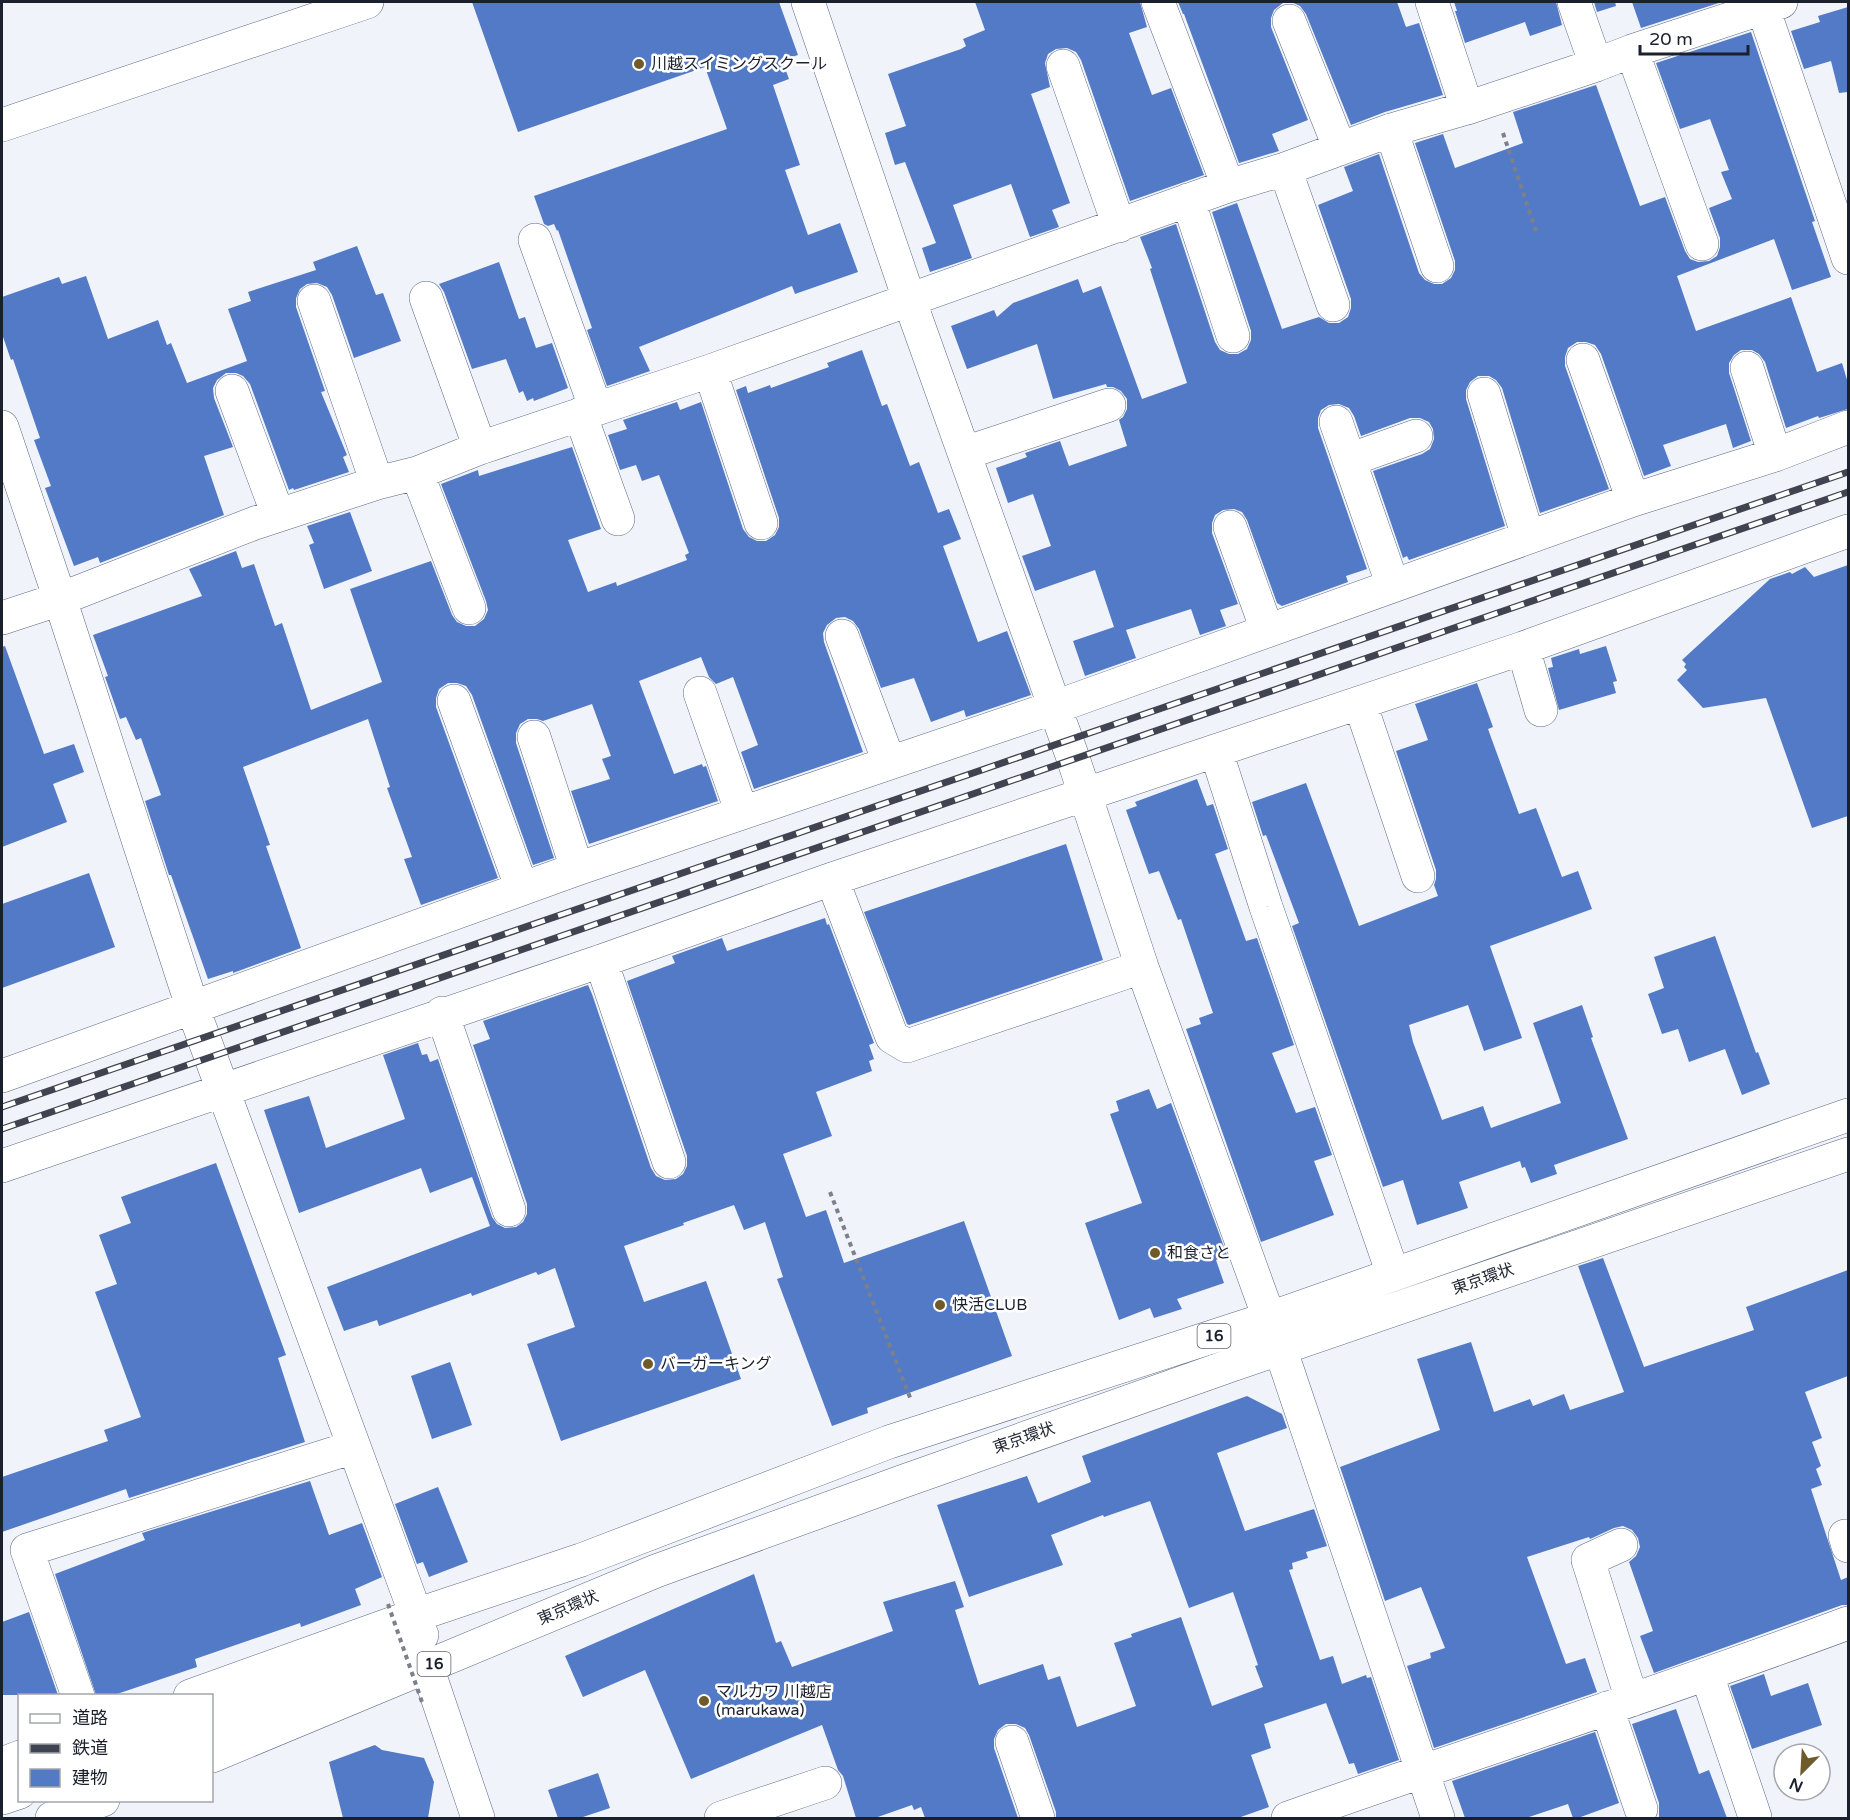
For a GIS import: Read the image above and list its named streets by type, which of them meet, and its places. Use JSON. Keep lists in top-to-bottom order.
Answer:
{
  "streets": {
    "main road": ["東京環状", "16"]
  },
  "places": [
    "川越スイミングスクール",
    "和食さと",
    "快活CLUB",
    "バーガーキング",
    "マルカワ 川越店 (marukawa)"
  ],
  "legend": ["道路", "鉄道", "建物"],
  "scale_bar": "20 m",
  "north": "bottom left"
}
